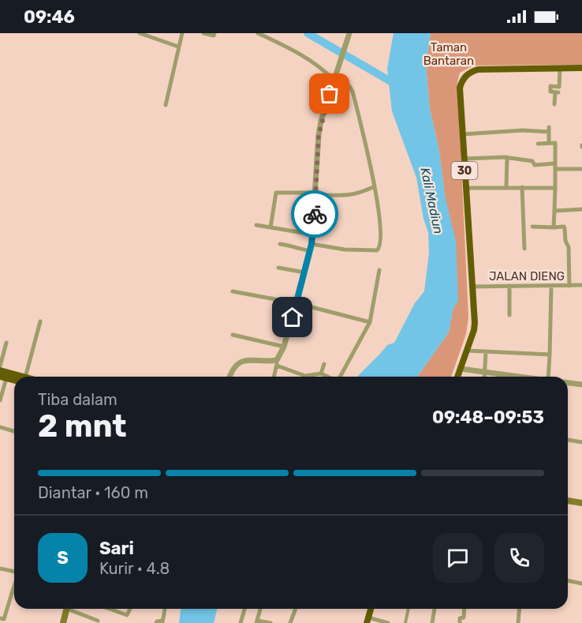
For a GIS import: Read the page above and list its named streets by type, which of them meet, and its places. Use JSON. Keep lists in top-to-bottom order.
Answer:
{
  "streets": {
    "highway": ["30"],
    "street": ["JALAN DIENG"]
  },
  "crossings": [
    ["30", "JALAN DIENG"]
  ],
  "water": ["Kali Madiun"],
  "parks": ["Taman Bantaran"],
  "page": {
    "status": "09:46",
    "heading": ["2 mnt", "Tiba dalam", "09:48–09:53"],
    "panel": ["Sari", "Kurir · 4.8"],
    "bar": "Diantar · 160 m",
    "round": "S"
  }
}
